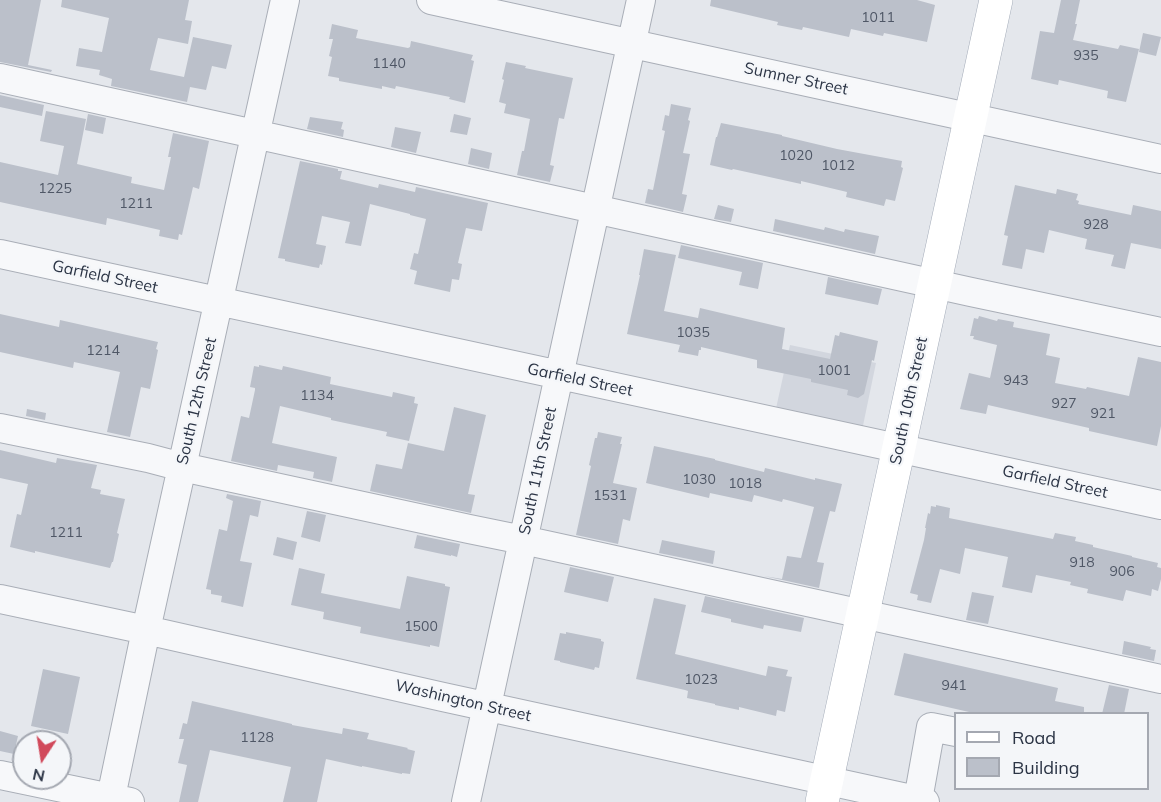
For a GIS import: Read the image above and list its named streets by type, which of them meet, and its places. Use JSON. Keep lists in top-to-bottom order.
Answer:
{
  "streets": {
    "main road": ["South 10th Street"],
    "street": [
      "Sumner Street",
      "Garfield Street",
      "South 12th Street",
      "South 11th Street",
      "Washington Street"
    ]
  },
  "crossings": [
    ["Sumner Street", "South 10th Street"],
    ["Sumner Street", "South 11th Street"],
    ["Garfield Street", "South 12th Street"],
    ["Garfield Street", "South 10th Street"],
    ["Garfield Street", "South 11th Street"],
    ["South 12th Street", "Washington Street"],
    ["South 10th Street", "Washington Street"],
    ["South 11th Street", "Washington Street"]
  ],
  "house_numbers": [
    "1011",
    "935",
    "1140",
    "1020",
    "1012",
    "1225",
    "1211",
    "928",
    "1035",
    "1214",
    "1001",
    "943",
    "1134",
    "927",
    "921",
    "1030",
    "1018",
    "1531",
    "1211",
    "918",
    "906",
    "1500",
    "1023",
    "941",
    "1128"
  ],
  "legend": ["Road", "Building"],
  "north": "bottom"
}
